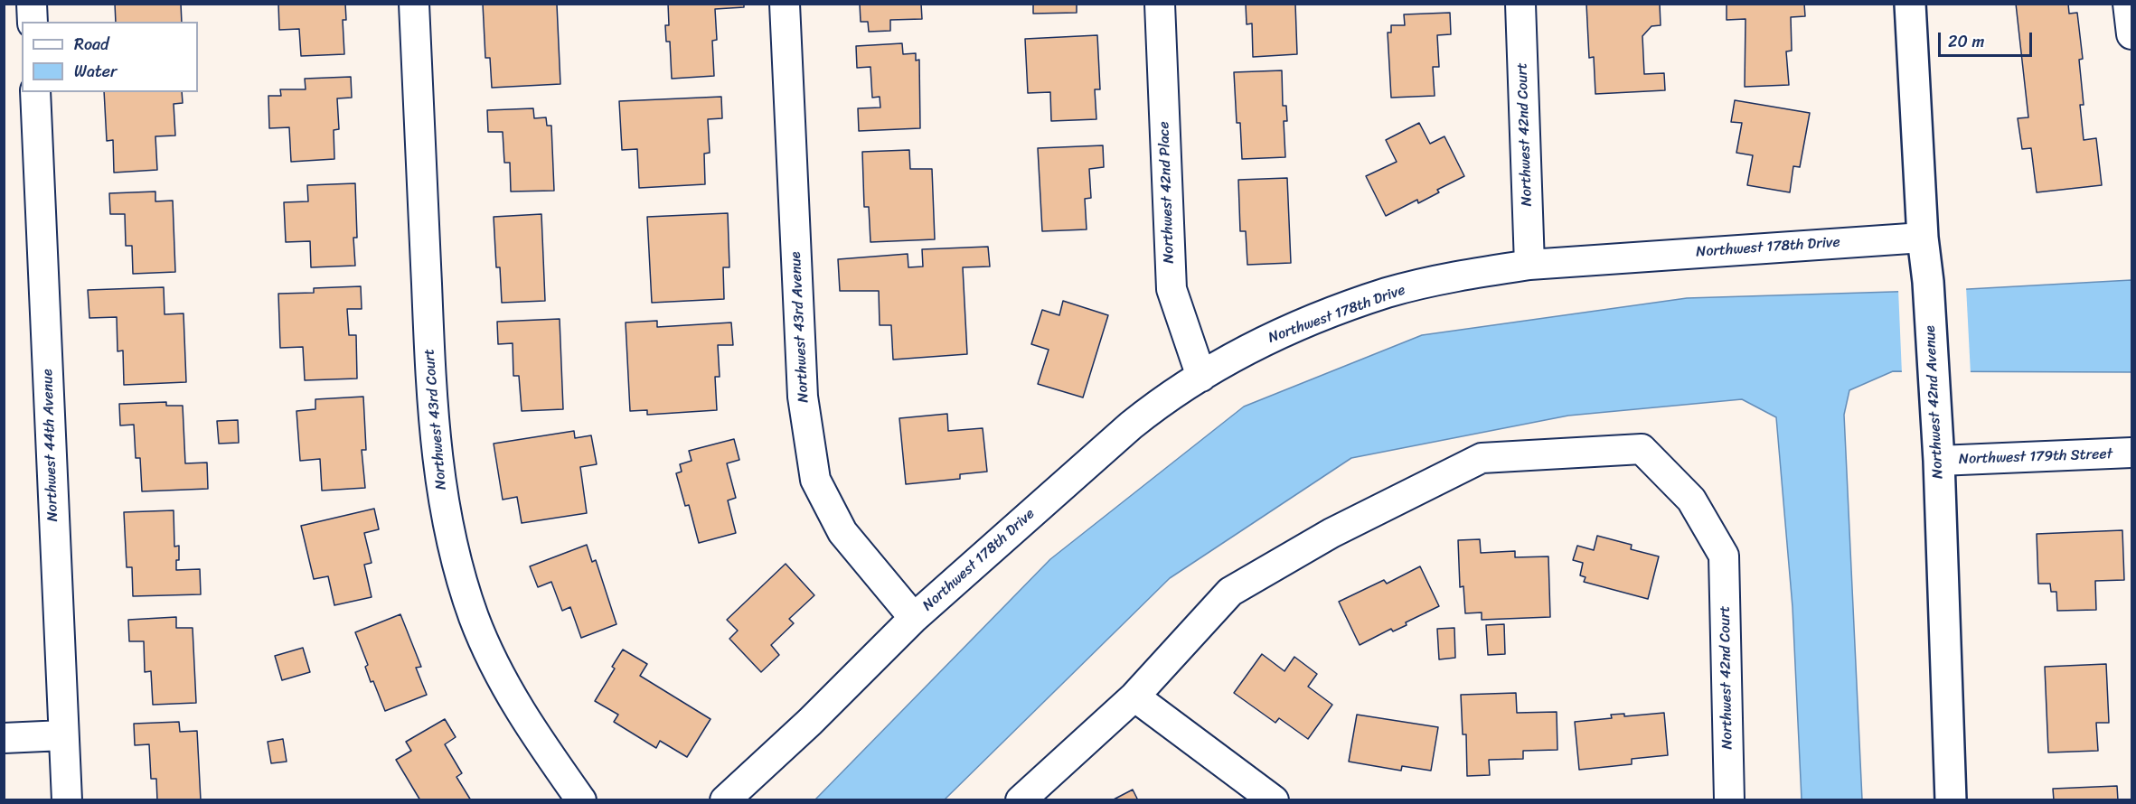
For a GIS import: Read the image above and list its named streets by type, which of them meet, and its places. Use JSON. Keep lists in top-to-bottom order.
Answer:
{
  "streets": {
    "street": [
      "Northwest 42nd Court",
      "Northwest 42nd Place",
      "Northwest 178th Drive",
      "Northwest 43rd Avenue",
      "Northwest 42nd Avenue",
      "Northwest 43rd Court",
      "Northwest 44th Avenue",
      "Northwest 179th Street"
    ]
  },
  "crossings": [
    ["Northwest 42nd Court", "Northwest 178th Drive"],
    ["Northwest 42nd Place", "Northwest 178th Drive"],
    ["Northwest 178th Drive", "Northwest 43rd Avenue"],
    ["Northwest 178th Drive", "Northwest 42nd Avenue"],
    ["Northwest 42nd Avenue", "Northwest 179th Street"]
  ],
  "legend": ["Road", "Water"],
  "scale_bar": "20 m"
}
